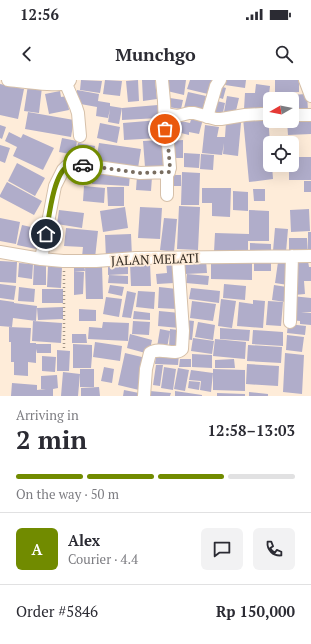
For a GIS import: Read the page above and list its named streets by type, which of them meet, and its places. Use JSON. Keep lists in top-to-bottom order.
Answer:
{
  "streets": {
    "street": ["JALAN MELATI"]
  },
  "north": "left",
  "page": {
    "status": "12:56",
    "header": "Munchgo",
    "heading": ["2 min", "Arriving in", "12:58–13:03"],
    "panel": [
      "Alex",
      "Courier · 4.4",
      "Order #5846",
      "Rp 150,000"
    ],
    "bar": "On the way · 50 m",
    "round": "A"
  }
}
